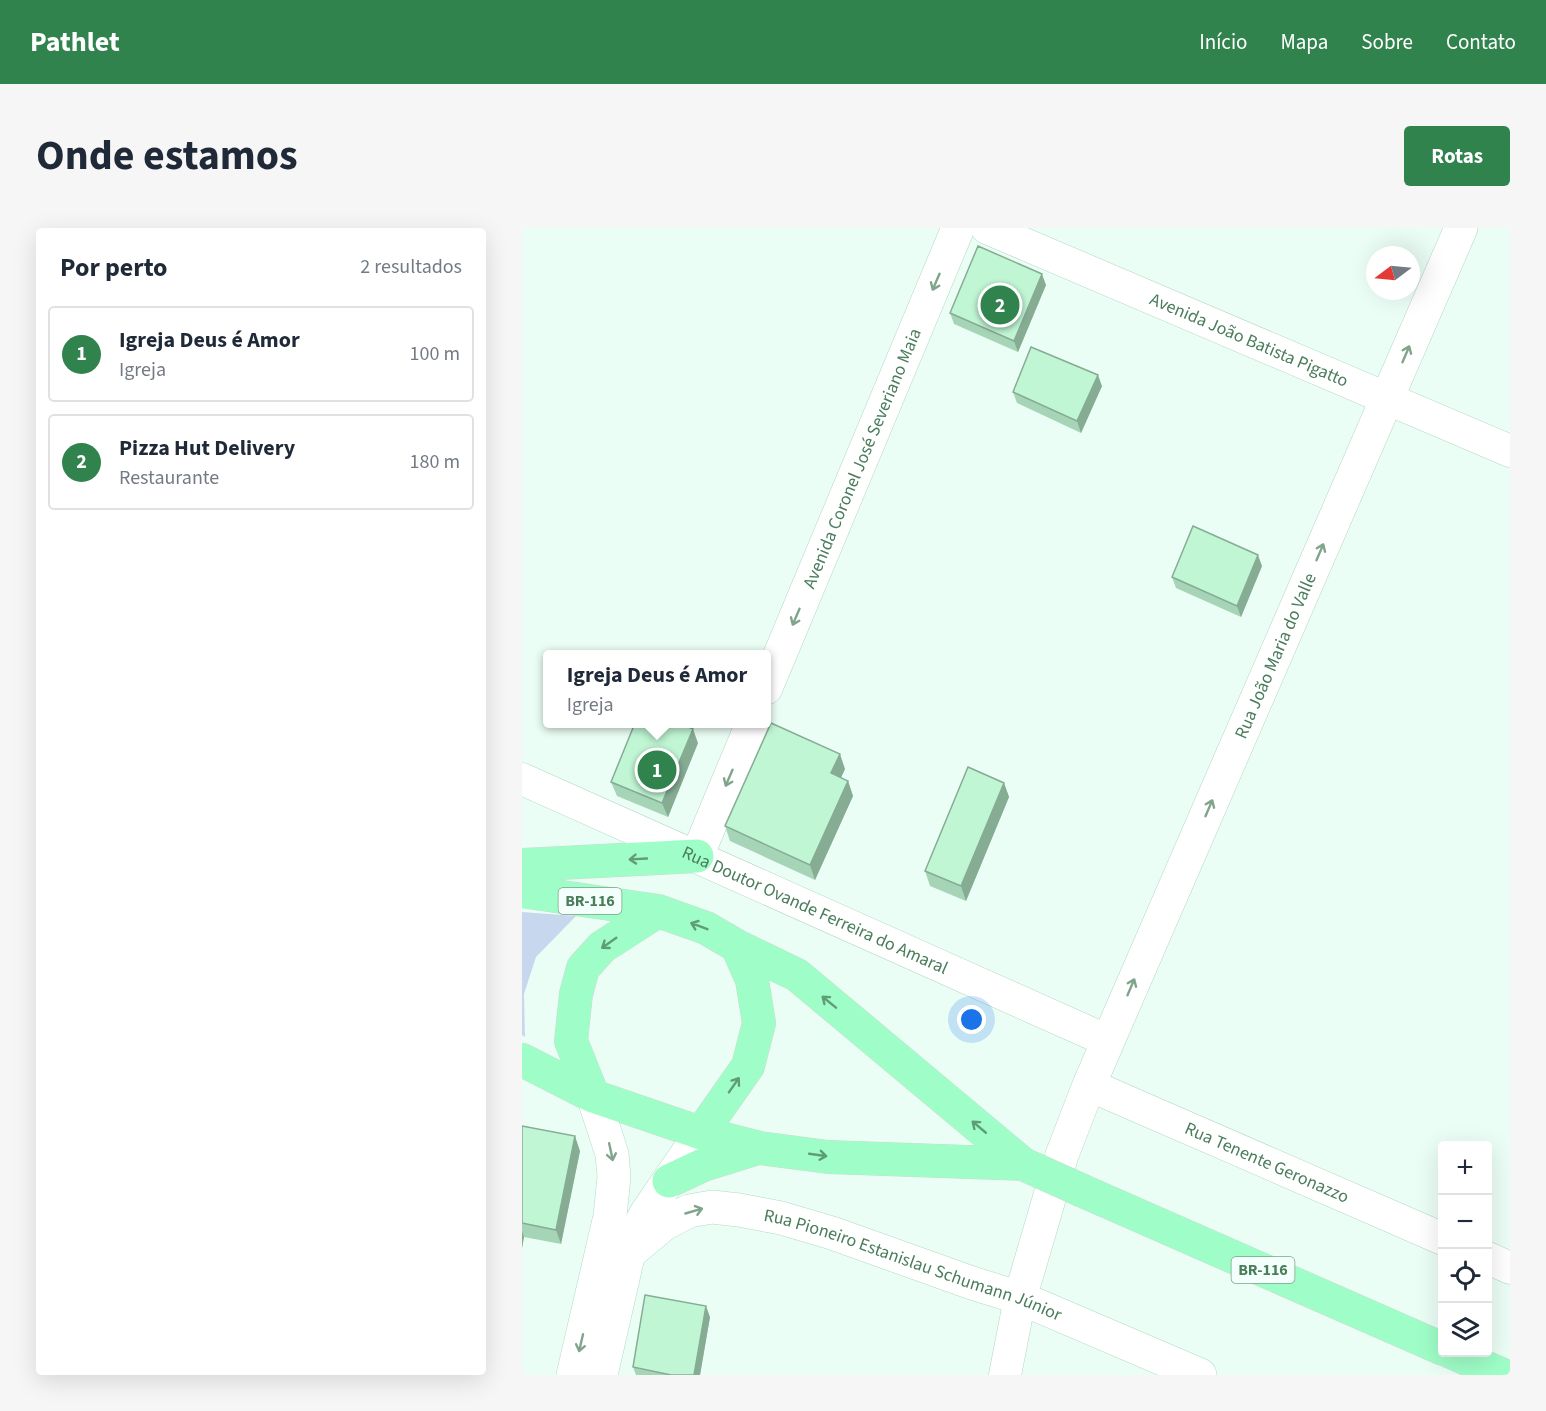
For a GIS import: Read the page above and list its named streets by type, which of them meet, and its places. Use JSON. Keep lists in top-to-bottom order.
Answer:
{
  "streets": {
    "highway": ["BR-116"],
    "street": [
      "Avenida João Batista Pigatto",
      "Avenida Coronel José Severiano Maia",
      "Rua João Maria do Valle",
      "Rua Doutor Ovande Ferreira do Amaral",
      "Rua Tenente Geronazzo",
      "Rua Pioneiro Estanislau Schumann Júnior"
    ]
  },
  "crossings": [
    ["Avenida João Batista Pigatto", "Rua João Maria do Valle"],
    ["Rua João Maria do Valle", "Rua Doutor Ovande Ferreira do Amaral"],
    ["Rua João Maria do Valle", "Rua Tenente Geronazzo"],
    ["Rua João Maria do Valle", "Rua Pioneiro Estanislau Schumann Júnior"]
  ],
  "one_way": ["Avenida Coronel José Severiano Maia", "Rua João Maria do Valle", "Rua Pioneiro Estanislau Schumann Júnior"],
  "north": "left",
  "page": {
    "header": "Pathlet",
    "nav": [
      "Início",
      "Mapa",
      "Sobre",
      "Contato"
    ],
    "title": "Onde estamos",
    "buttons": "Rotas",
    "heading": ["Por perto", "2 resultados"],
    "pins": ["2", "1"],
    "list": [
      {
        "mark": "1",
        "name": "Igreja Deus é Amor",
        "note": "Igreja",
        "value": "100 m"
      },
      {
        "mark": "2",
        "name": "Pizza Hut Delivery",
        "note": "Restaurante",
        "value": "180 m"
      }
    ],
    "popup": ["Igreja Deus é Amor", "Igreja"],
    "map_buttons": ["+", "−"]
  }
}
